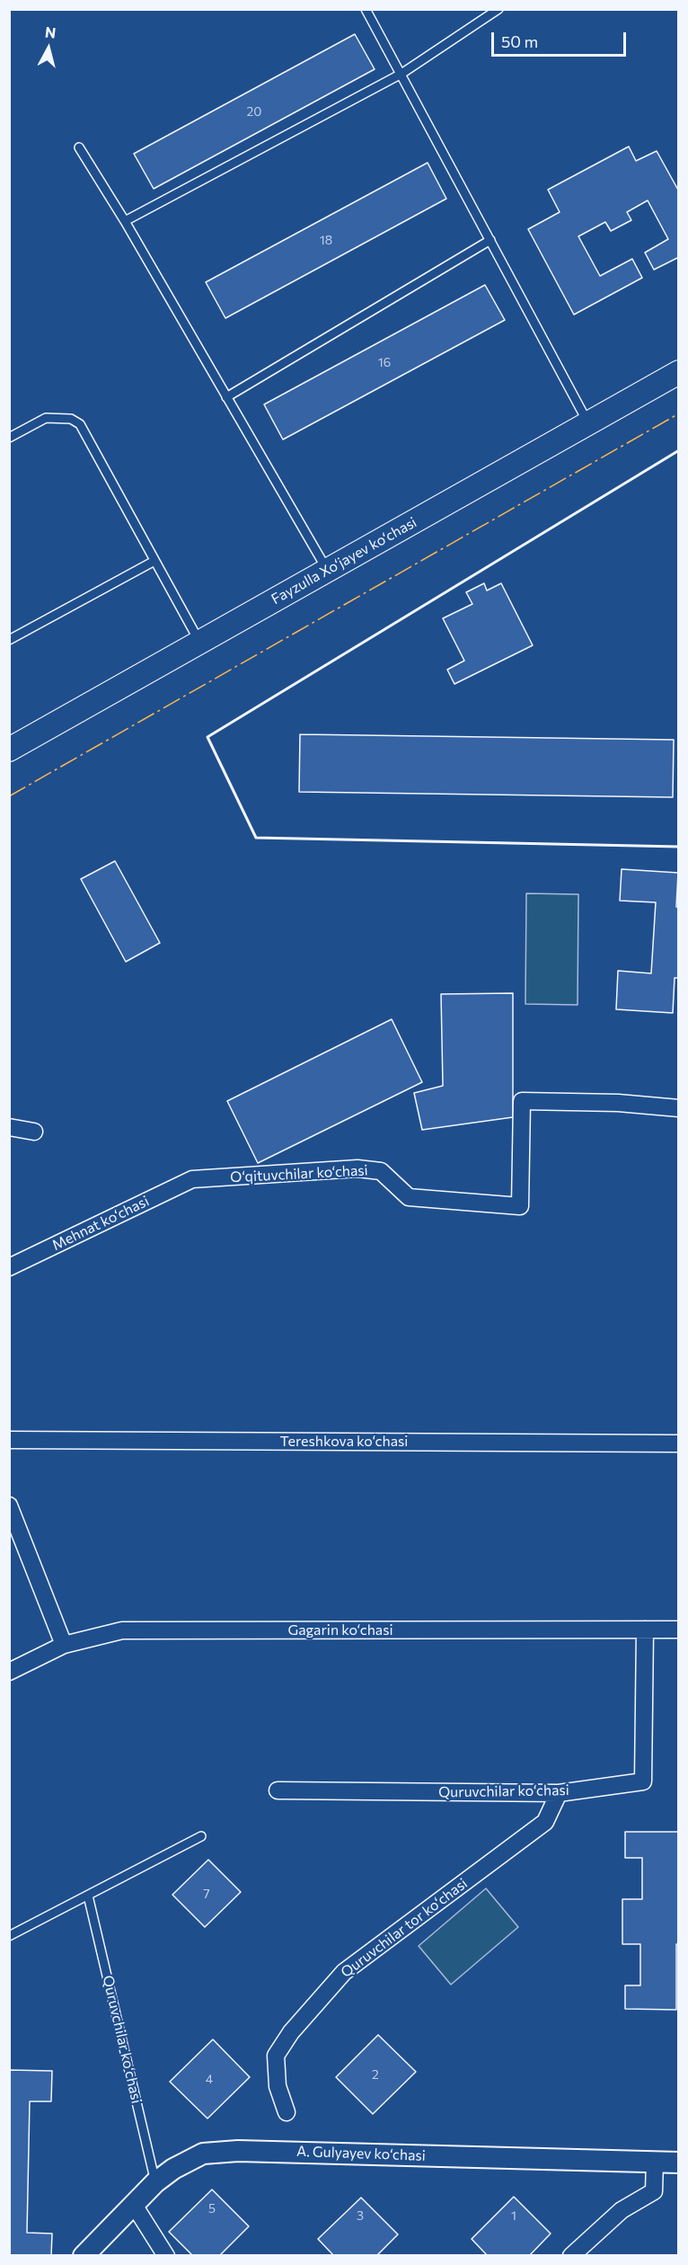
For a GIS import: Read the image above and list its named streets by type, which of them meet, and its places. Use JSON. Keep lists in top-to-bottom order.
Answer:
{
  "streets": {
    "main road": ["Fayzulla Xo‘jayev ko‘chasi"],
    "street": [
      "O‘qituvchilar ko‘chasi",
      "Mehnat ko‘chasi",
      "Tereshkova ko‘chasi",
      "Gagarin ko‘chasi",
      "Quruvchilar ko‘chasi",
      "Quruvchilar tor ko‘chasi",
      "A. Gulyayev ko‘chasi"
    ]
  },
  "crossings": [
    ["O‘qituvchilar ko‘chasi", "Mehnat ko‘chasi"],
    ["Gagarin ko‘chasi", "Quruvchilar ko‘chasi"],
    ["Quruvchilar ko‘chasi", "Quruvchilar tor ko‘chasi"],
    ["Quruvchilar ko‘chasi", "A. Gulyayev ko‘chasi"]
  ],
  "house_numbers": [
    "20",
    "18",
    "16",
    "7",
    "2",
    "4",
    "5",
    "3",
    "1"
  ],
  "scale_bar": "50 m",
  "north": "top"
}
